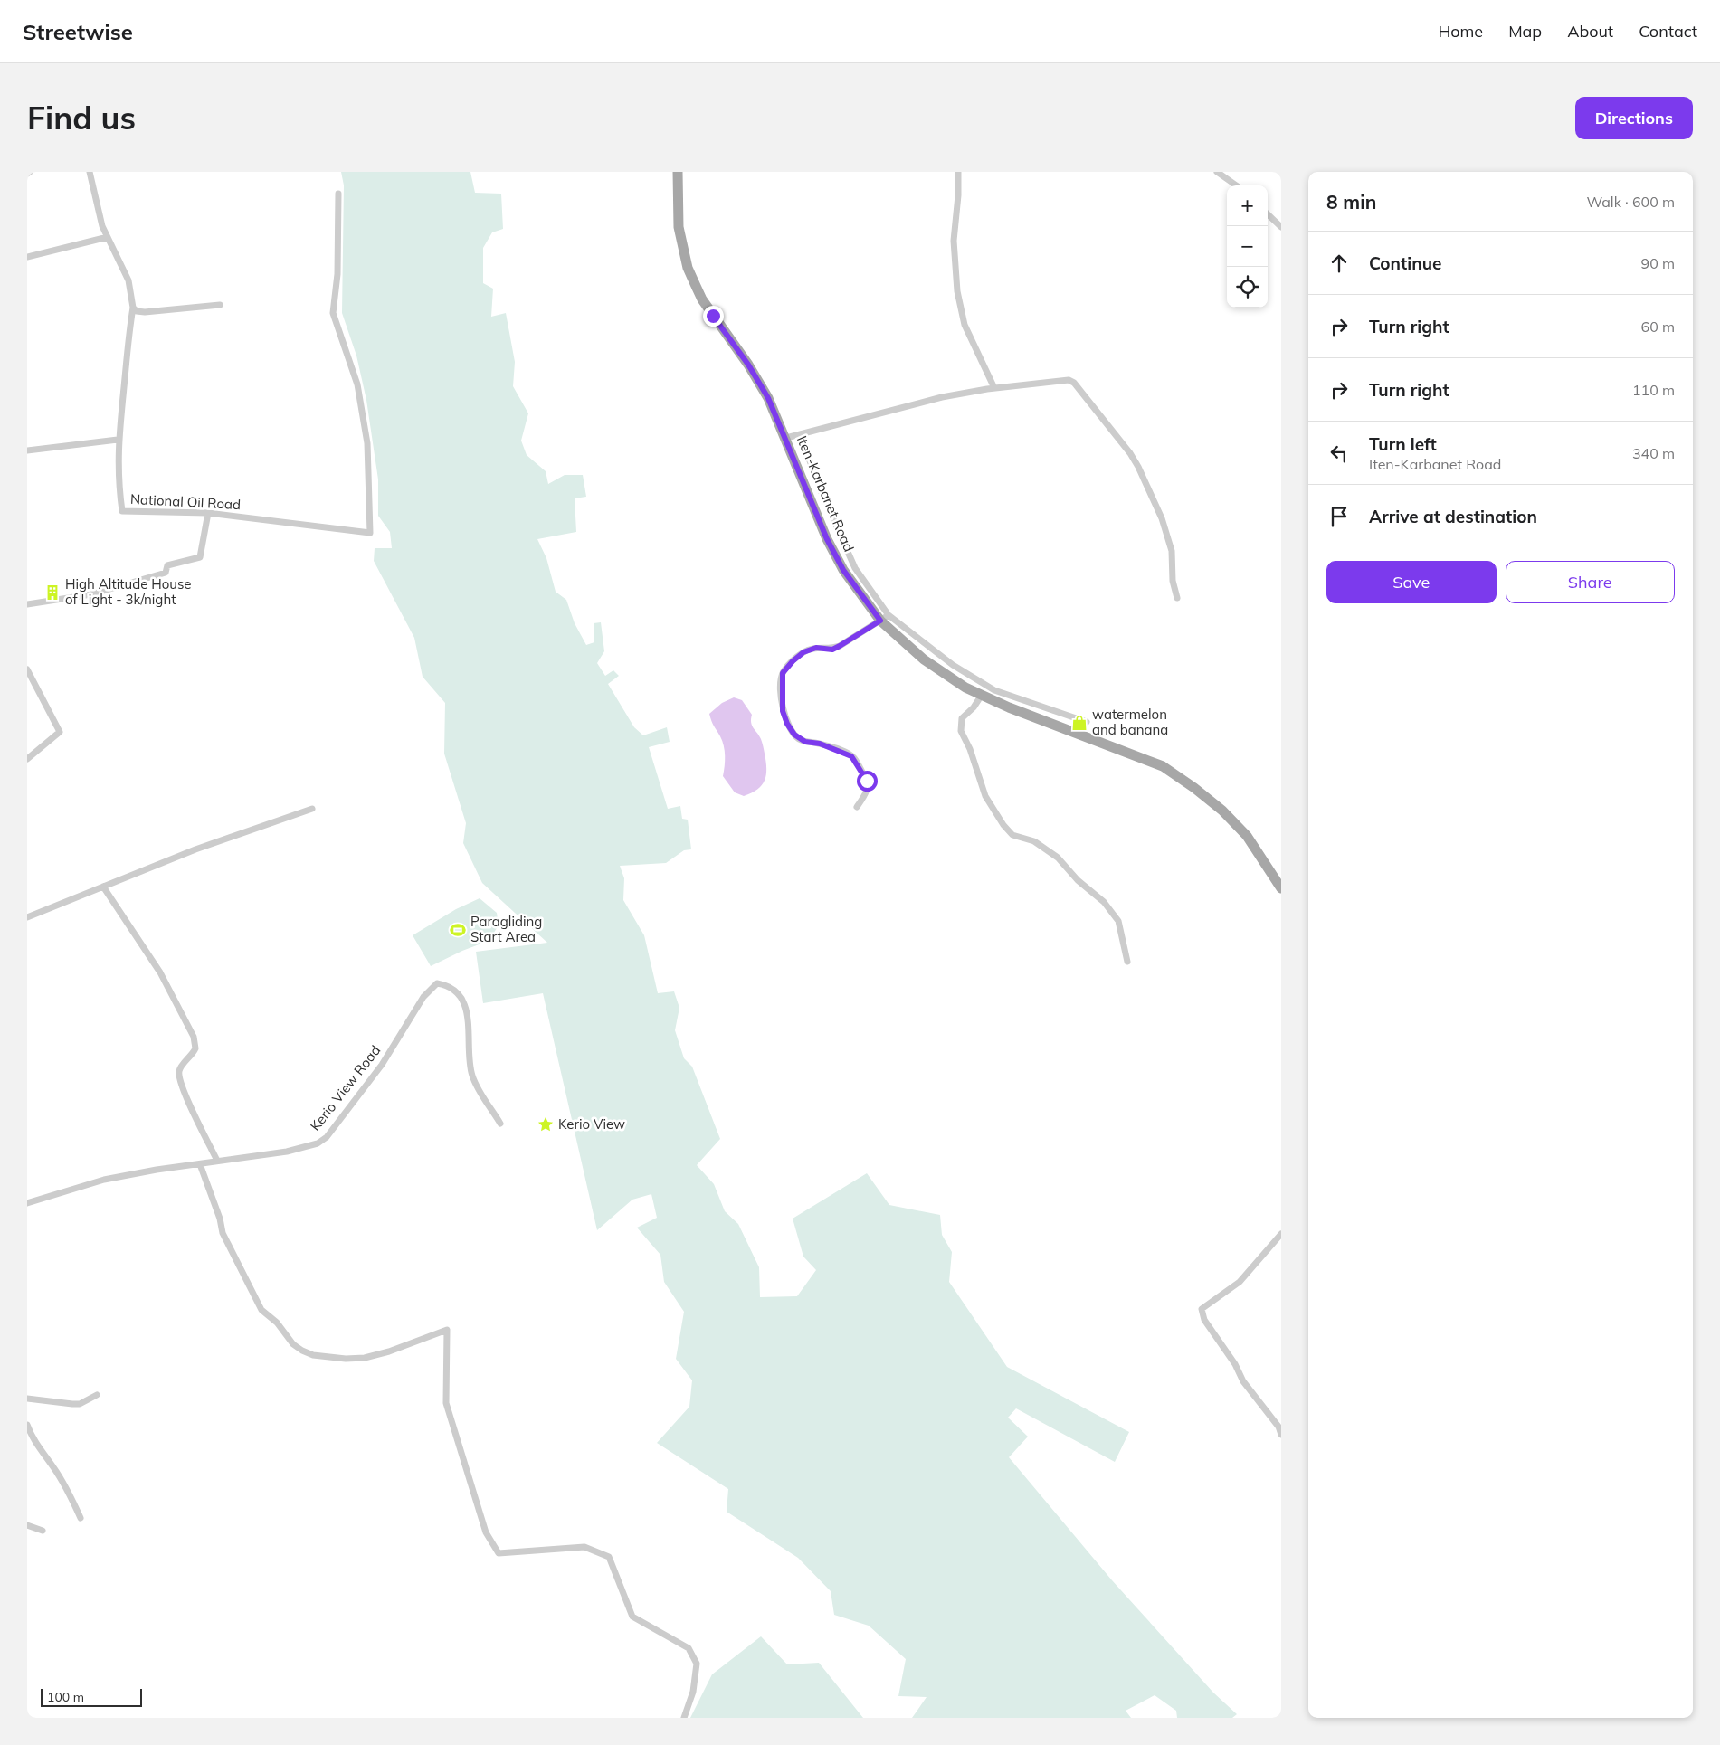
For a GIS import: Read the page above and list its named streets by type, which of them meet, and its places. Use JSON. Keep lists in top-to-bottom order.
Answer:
{
  "streets": {
    "main road": ["Iten-Karbanet Road"],
    "street": ["National Oil Road", "Kerio View Road"]
  },
  "places": {
    "building": ["High Altitude House of Light - 3k/night"],
    "shop": ["watermelon and banana"],
    "sports": ["Paragliding Start Area"],
    "place": ["Kerio View"]
  },
  "scale_bar": "100 m",
  "page": {
    "header": "Streetwise",
    "nav": [
      "Home",
      "Map",
      "About",
      "Contact"
    ],
    "buttons": [
      "Directions",
      ["Save", "Share"]
    ],
    "title": "Find us",
    "heading": ["8 min", "Walk · 600 m"],
    "map_buttons": ["+", "−"],
    "list": [
      ["Continue", "90 m"],
      ["Turn right", "60 m"],
      ["Turn right", "110 m"],
      ["Turn left", "Iten-Karbanet Road", "340 m"],
      "Arrive at destination"
    ],
    "scale": "100 m"
  }
}
